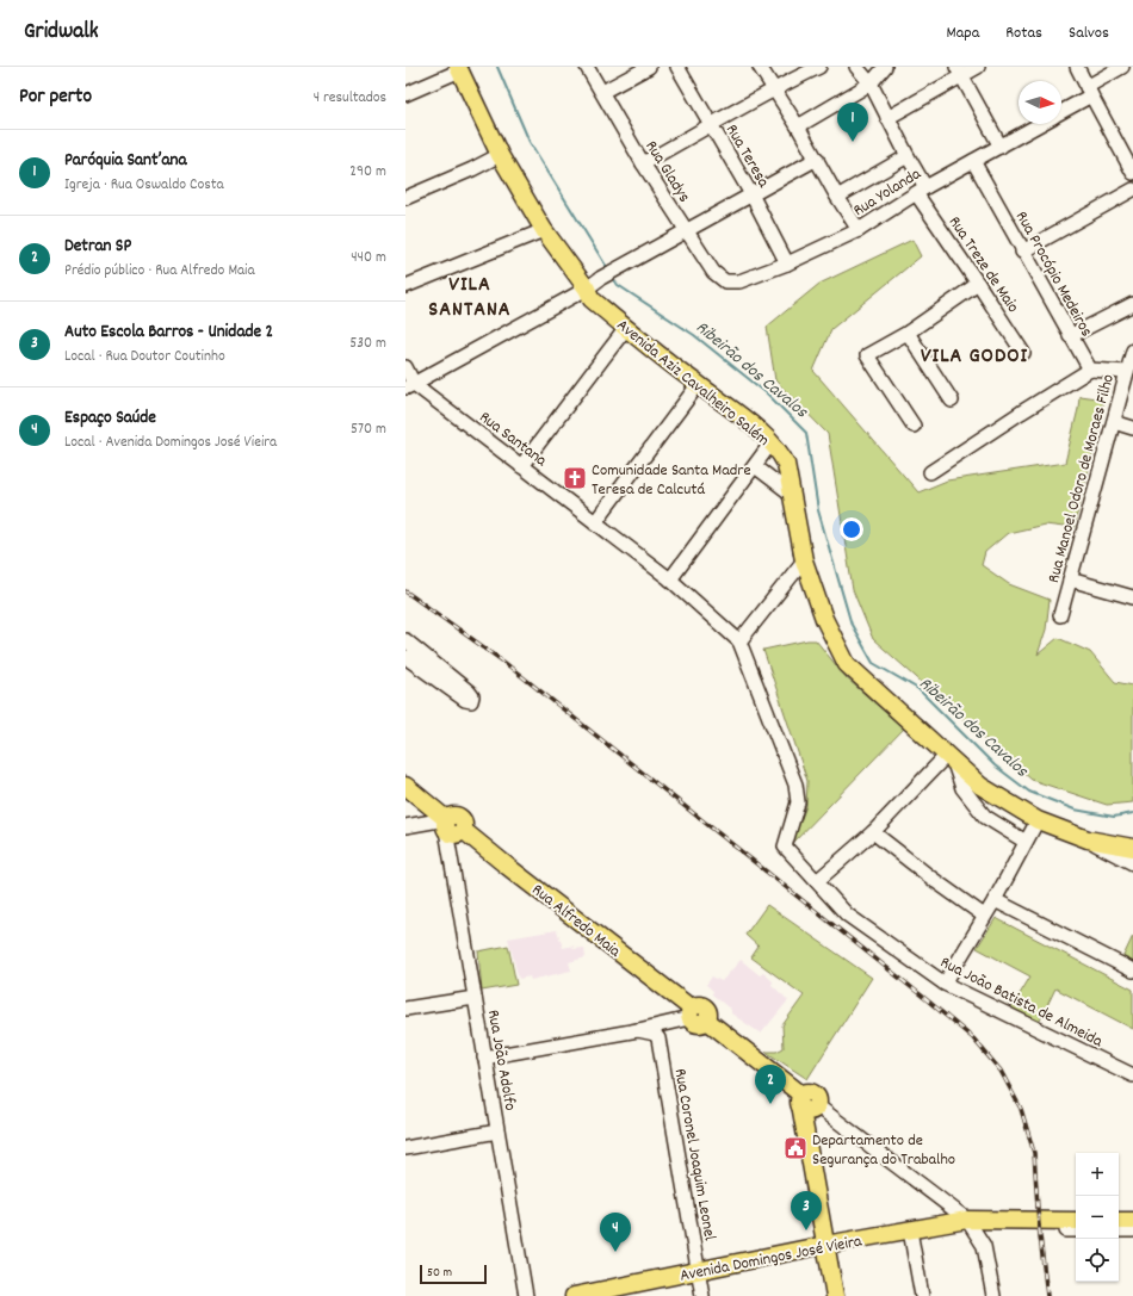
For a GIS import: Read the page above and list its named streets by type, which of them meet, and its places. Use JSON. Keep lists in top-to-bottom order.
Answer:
{
  "streets": {
    "main road": ["Avenida Aziz Cavalheiro Salém", "Rua Alfredo Maia", "Avenida Domingos José Vieira"],
    "street": [
      "Rua Teresa",
      "Rua Gladys",
      "Rua Yolanda",
      "Rua Treze de Maio",
      "Rua Procópio Medeiros",
      "Rua Santana",
      "Rua Manoel Odoro de Moraes Filho",
      "Rua João Batista de Almeida",
      "Rua João Adolfo",
      "Rua Coronel Joaquim Leonel"
    ]
  },
  "crossings": [
    ["Rua Teresa", "Rua Yolanda"],
    ["Rua Gladys", "Rua Yolanda"],
    ["Rua Yolanda", "Rua Treze de Maio"],
    ["Rua Yolanda", "Rua Procópio Medeiros"],
    ["Rua Santana", "Rua João Batista de Almeida"],
    ["Rua Alfredo Maia", "Rua João Adolfo"],
    ["Rua Coronel Joaquim Leonel", "Avenida Domingos José Vieira"]
  ],
  "districts": ["VILA SANTANA", "VILA GODOI"],
  "water": ["Ribeirão dos Cavalos"],
  "places": {
    "church": ["Comunidade Santa Madre Teresa de Calcutá"],
    "public building": ["Departamento de Segurança do Trabalho"]
  },
  "scale_bar": "50 m",
  "north": "right",
  "page": {
    "header": "Gridwalk",
    "nav": ["Mapa", "Rotas", "Salvos"],
    "heading": ["Por perto", "4 resultados"],
    "pins": [
      "1",
      "2",
      "3",
      "4"
    ],
    "list": [
      {
        "mark": "1",
        "name": "Paróquia Sant’ana",
        "note": "Igreja · Rua Oswaldo Costa",
        "value": "290 m"
      },
      {
        "mark": "2",
        "name": "Detran SP",
        "note": "Prédio público · Rua Alfredo Maia",
        "value": "440 m"
      },
      {
        "mark": "3",
        "name": "Auto Escola Barros - Unidade 2",
        "note": "Local · Rua Doutor Coutinho",
        "value": "530 m"
      },
      {
        "mark": "4",
        "name": "Espaço Saúde",
        "note": "Local · Avenida Domingos José Vieira",
        "value": "570 m"
      }
    ],
    "map_buttons": ["+", "−"],
    "scale": "50 m"
  }
}
